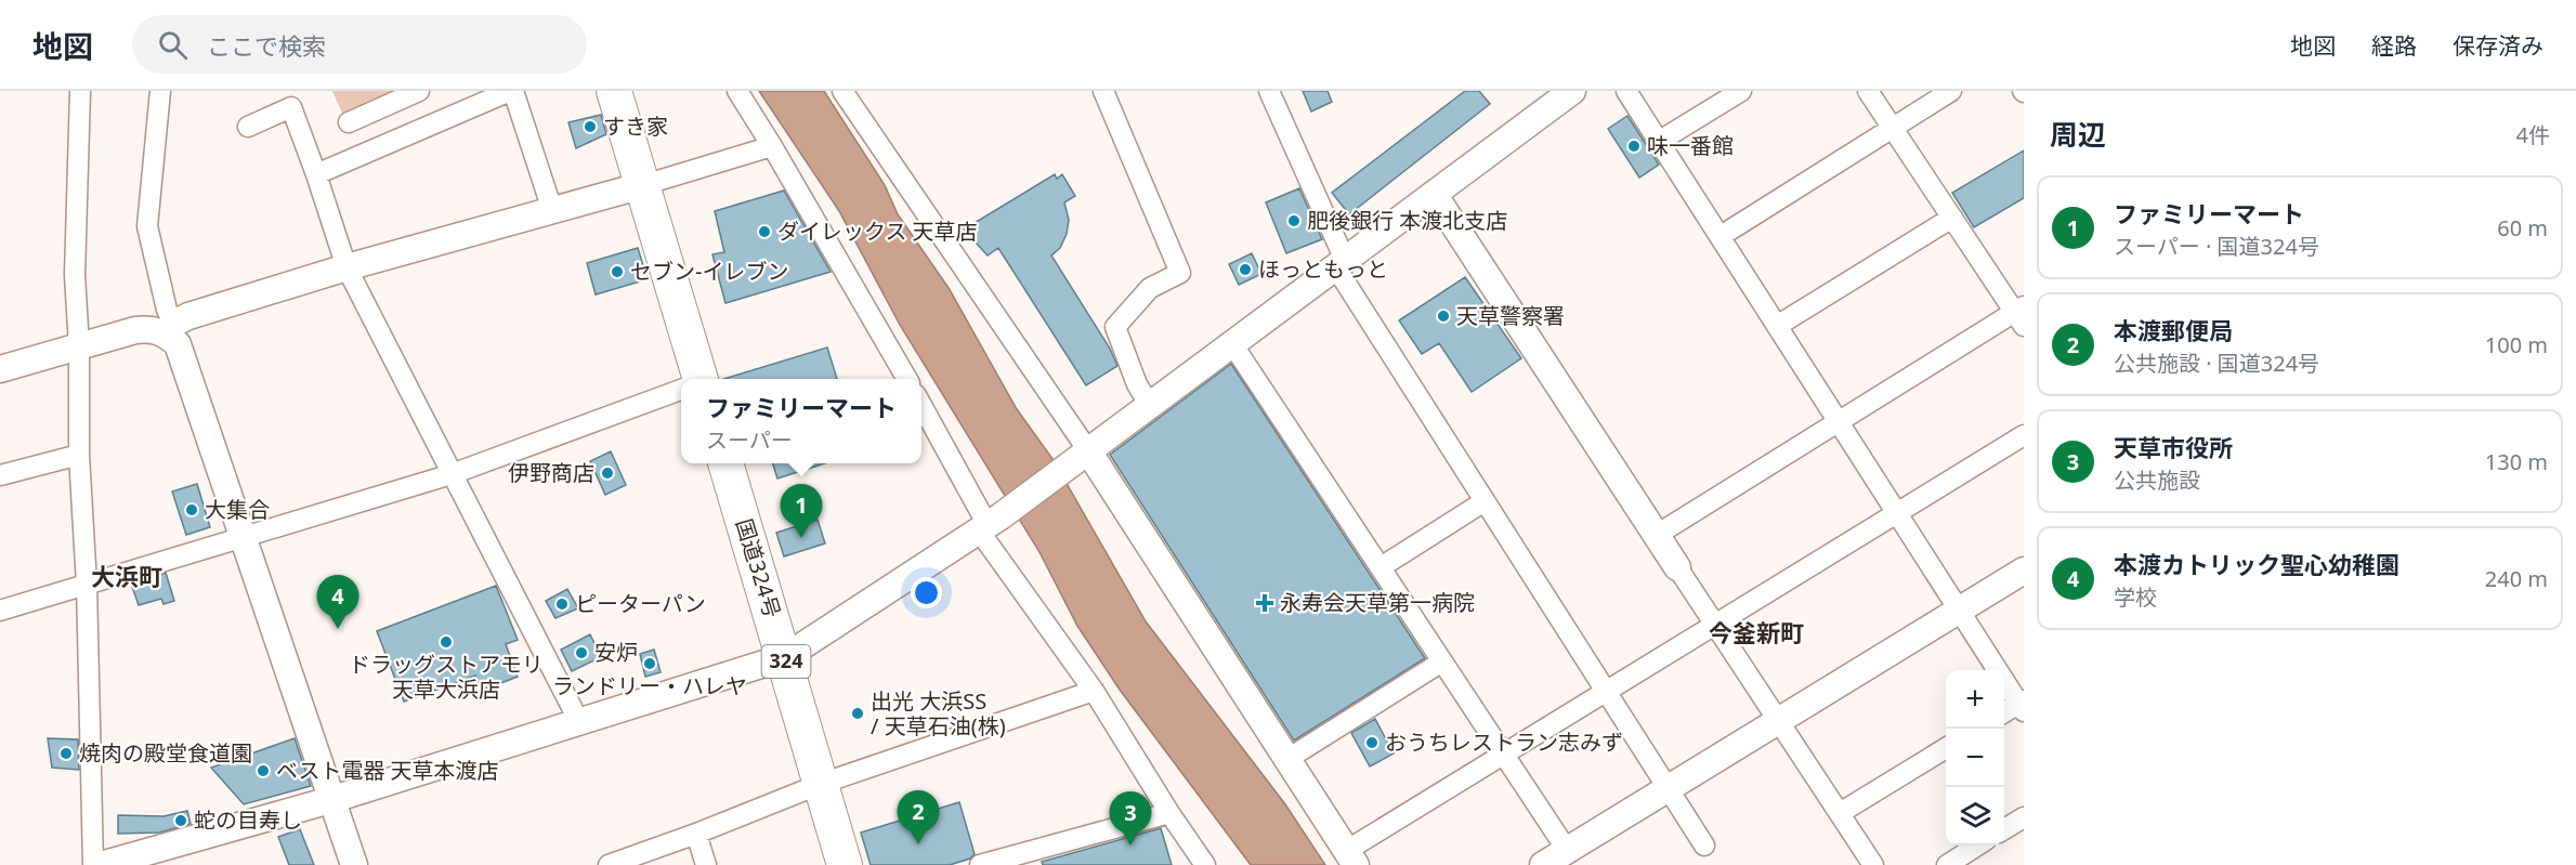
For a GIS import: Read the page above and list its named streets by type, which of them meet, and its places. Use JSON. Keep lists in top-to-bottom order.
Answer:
{
  "streets": {
    "highway": ["国道324号", "324"]
  },
  "districts": ["大浜町", "今釜新町"],
  "places": {
    "other": [
      "すき家",
      "味一番館",
      "肥後銀行 本渡北支店",
      "ダイレックス 天草店",
      "ほっともっと",
      "セブン-イレブン",
      "天草警察署",
      "伊野商店",
      "大集合",
      "ピーターパン",
      "ドラッグストアモリ 天草大浜店",
      "安炉",
      "ランドリー・ハレヤ",
      "出光 大浜SS / 天草石油(株)",
      "おうちレストラン志みず",
      "焼肉の殿堂食道園",
      "ベスト電器 天草本渡店",
      "蛇の目寿し"
    ],
    "health": ["永寿会天草第一病院"]
  },
  "page": {
    "header": "地図",
    "search": "ここで検索",
    "nav": ["地図", "経路", "保存済み"],
    "heading": ["周辺", "4件"],
    "list": [
      {
        "mark": "1",
        "name": "ファミリーマート",
        "note": "スーパー · 国道324号",
        "value": "60 m"
      },
      {
        "mark": "2",
        "name": "本渡郵便局",
        "note": "公共施設 · 国道324号",
        "value": "100 m"
      },
      {
        "mark": "3",
        "name": "天草市役所",
        "note": "公共施設",
        "value": "130 m"
      },
      {
        "mark": "4",
        "name": "本渡カトリック聖心幼稚園",
        "note": "学校",
        "value": "240 m"
      }
    ],
    "popup": ["ファミリーマート", "スーパー"],
    "pins": [
      "1",
      "4",
      "2",
      "3"
    ],
    "map_buttons": ["+", "−"]
  }
}
